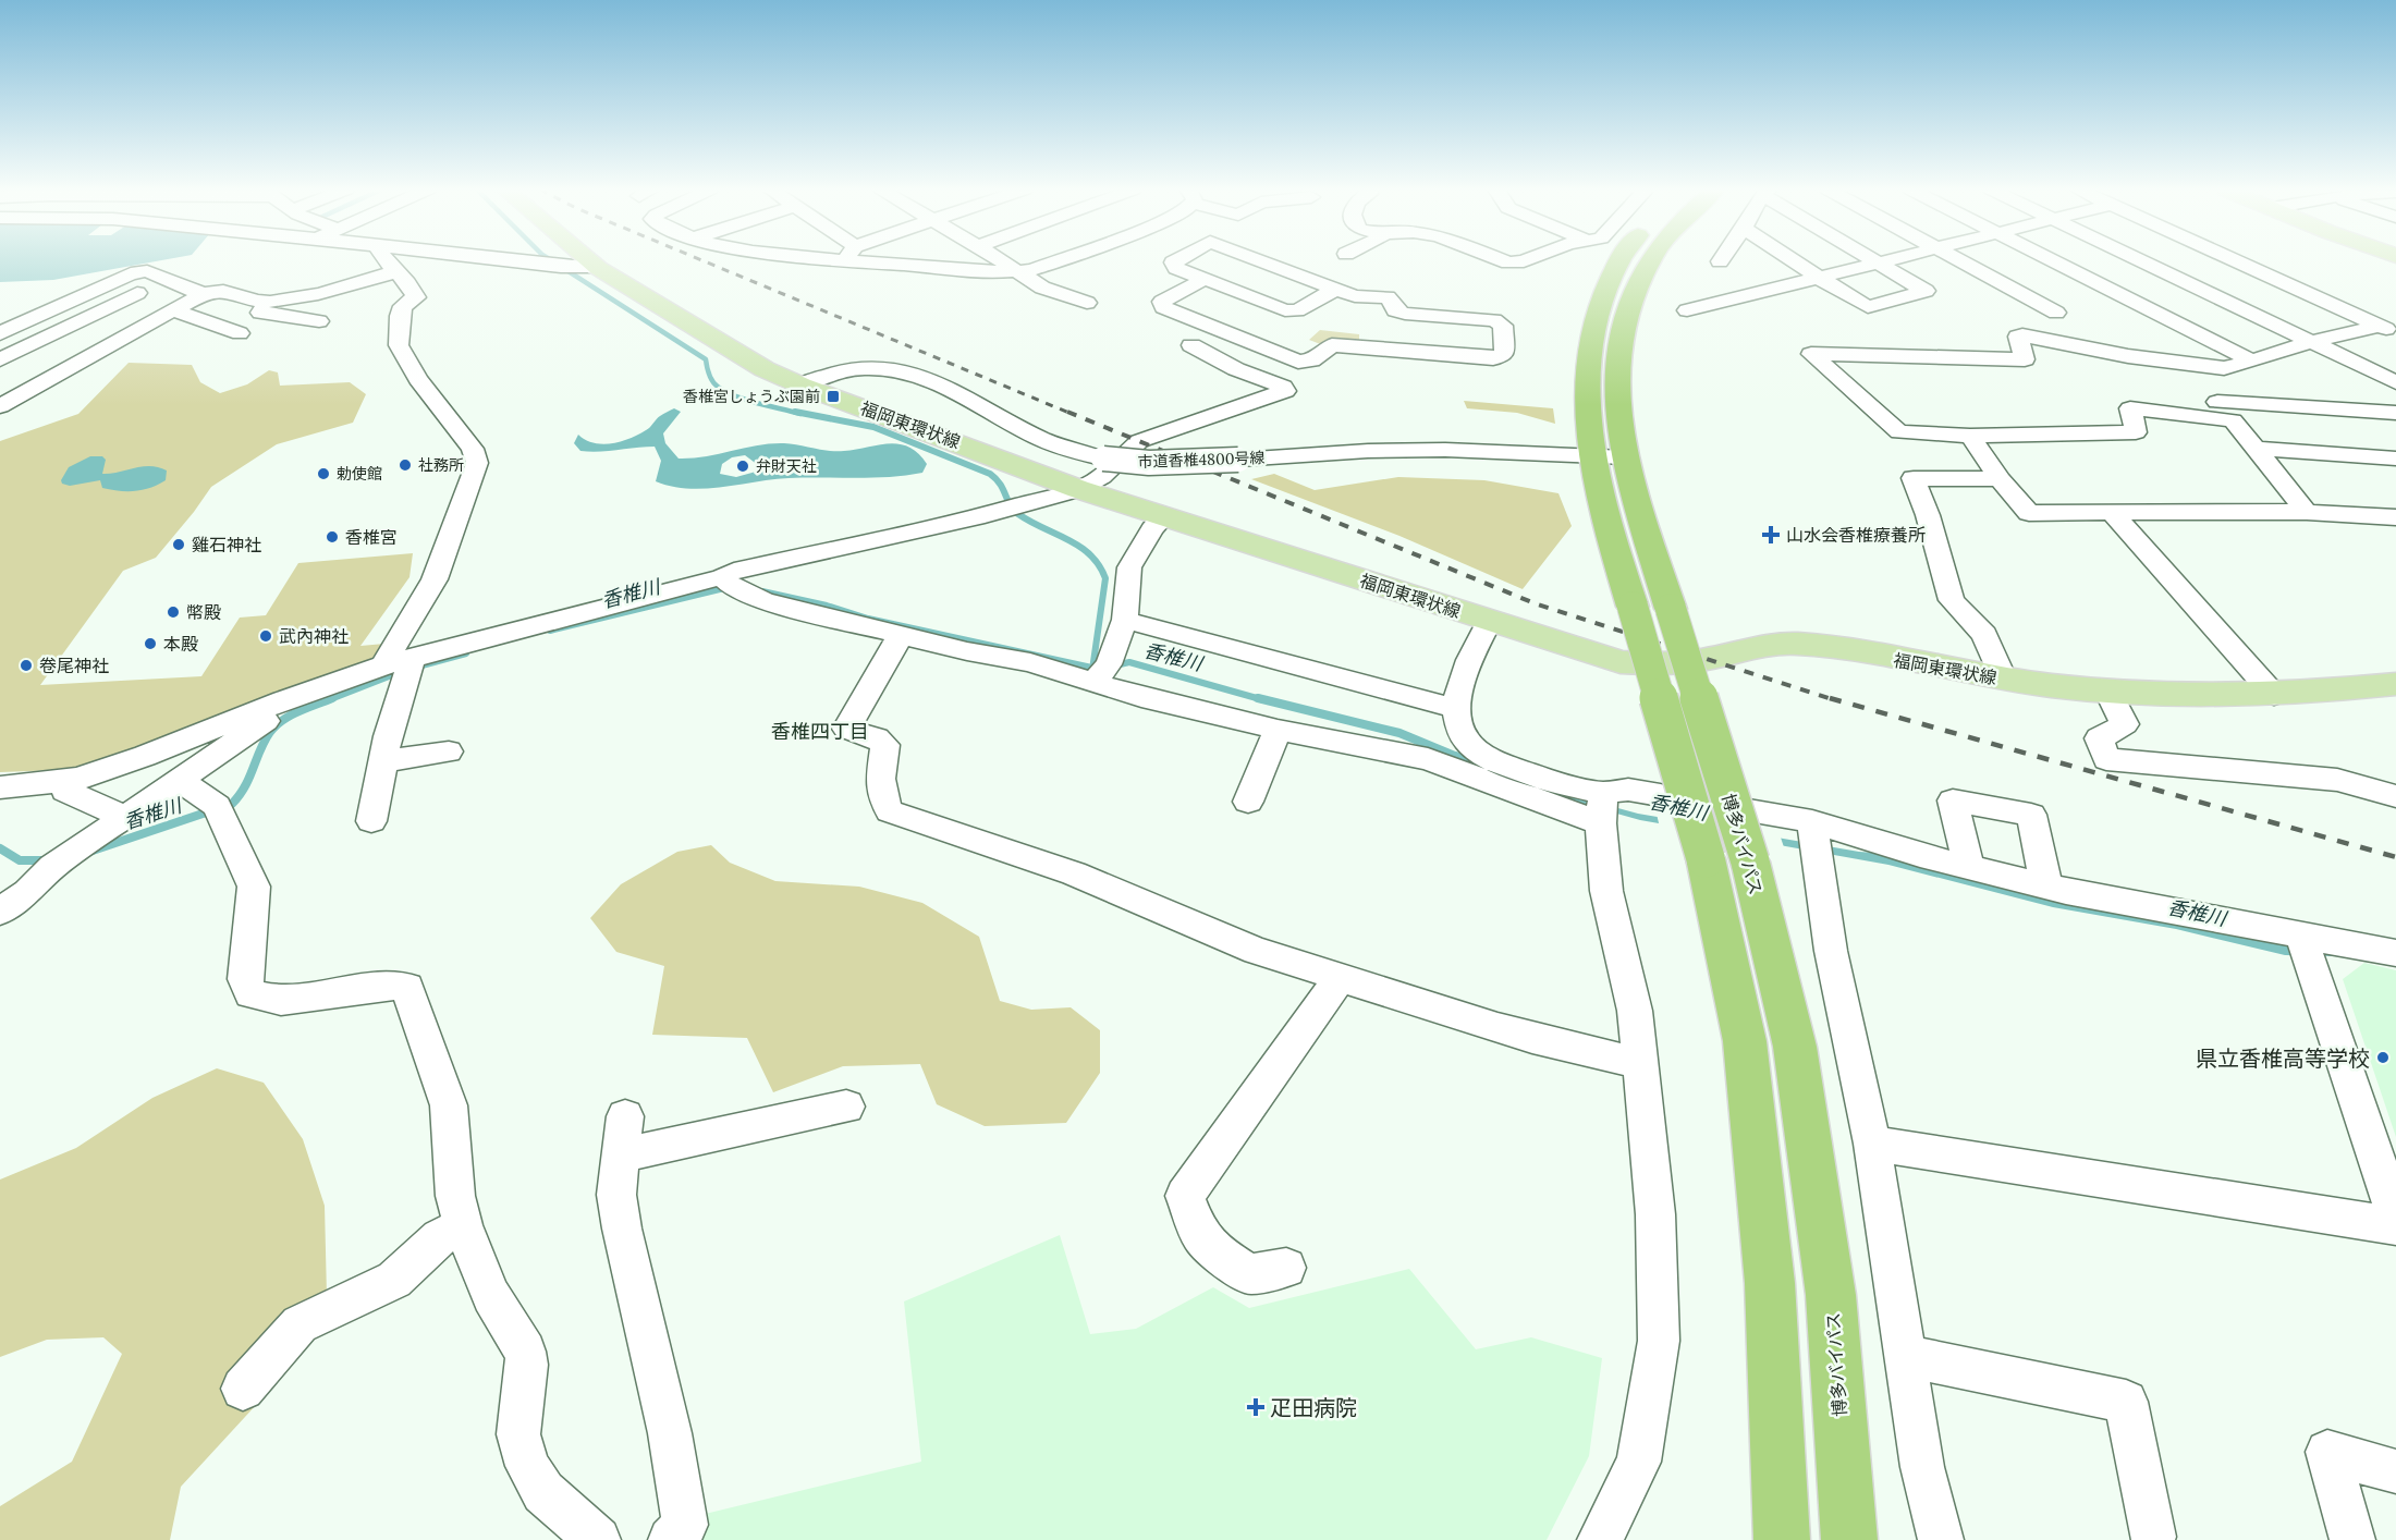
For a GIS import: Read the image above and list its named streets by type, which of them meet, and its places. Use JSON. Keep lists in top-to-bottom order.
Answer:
{
  "streets": {
    "highway": ["博多バイパス"],
    "main road": ["福岡東環状線"],
    "street": ["市道香椎4800号線"]
  },
  "crossings": [
    ["福岡東環状線", "市道香椎4800号線"],
    ["市道香椎4800号線", "博多バイパス"]
  ],
  "districts": ["香椎四丁目"],
  "water": ["香椎川"],
  "places": {
    "transit": ["香椎宮しょうぶ園前"],
    "other": [
      "社務所",
      "弁財天社",
      "勅使館",
      "香椎宮",
      "雞石神社",
      "幣殿",
      "武內神社",
      "本殿",
      "卷尾神社",
      "県立香椎高等学校"
    ],
    "health": ["山水会香椎療養所", "疋田病院"]
  }
}
